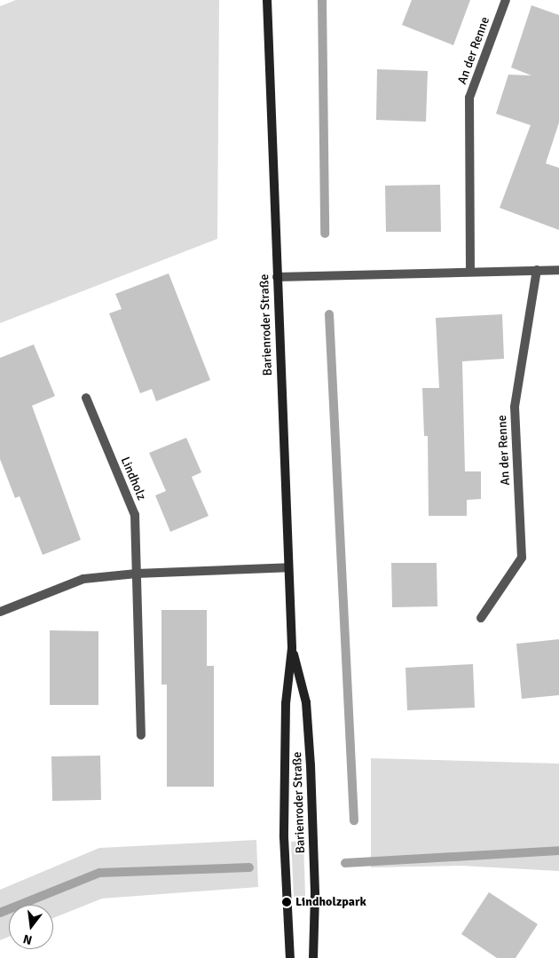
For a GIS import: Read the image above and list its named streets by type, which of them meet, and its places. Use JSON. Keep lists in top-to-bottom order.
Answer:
{
  "streets": {
    "main road": ["Barienroder Straße"],
    "street": ["An der Renne", "Lindholz"]
  },
  "places": ["Lindholzpark"],
  "north": "bottom"
}
